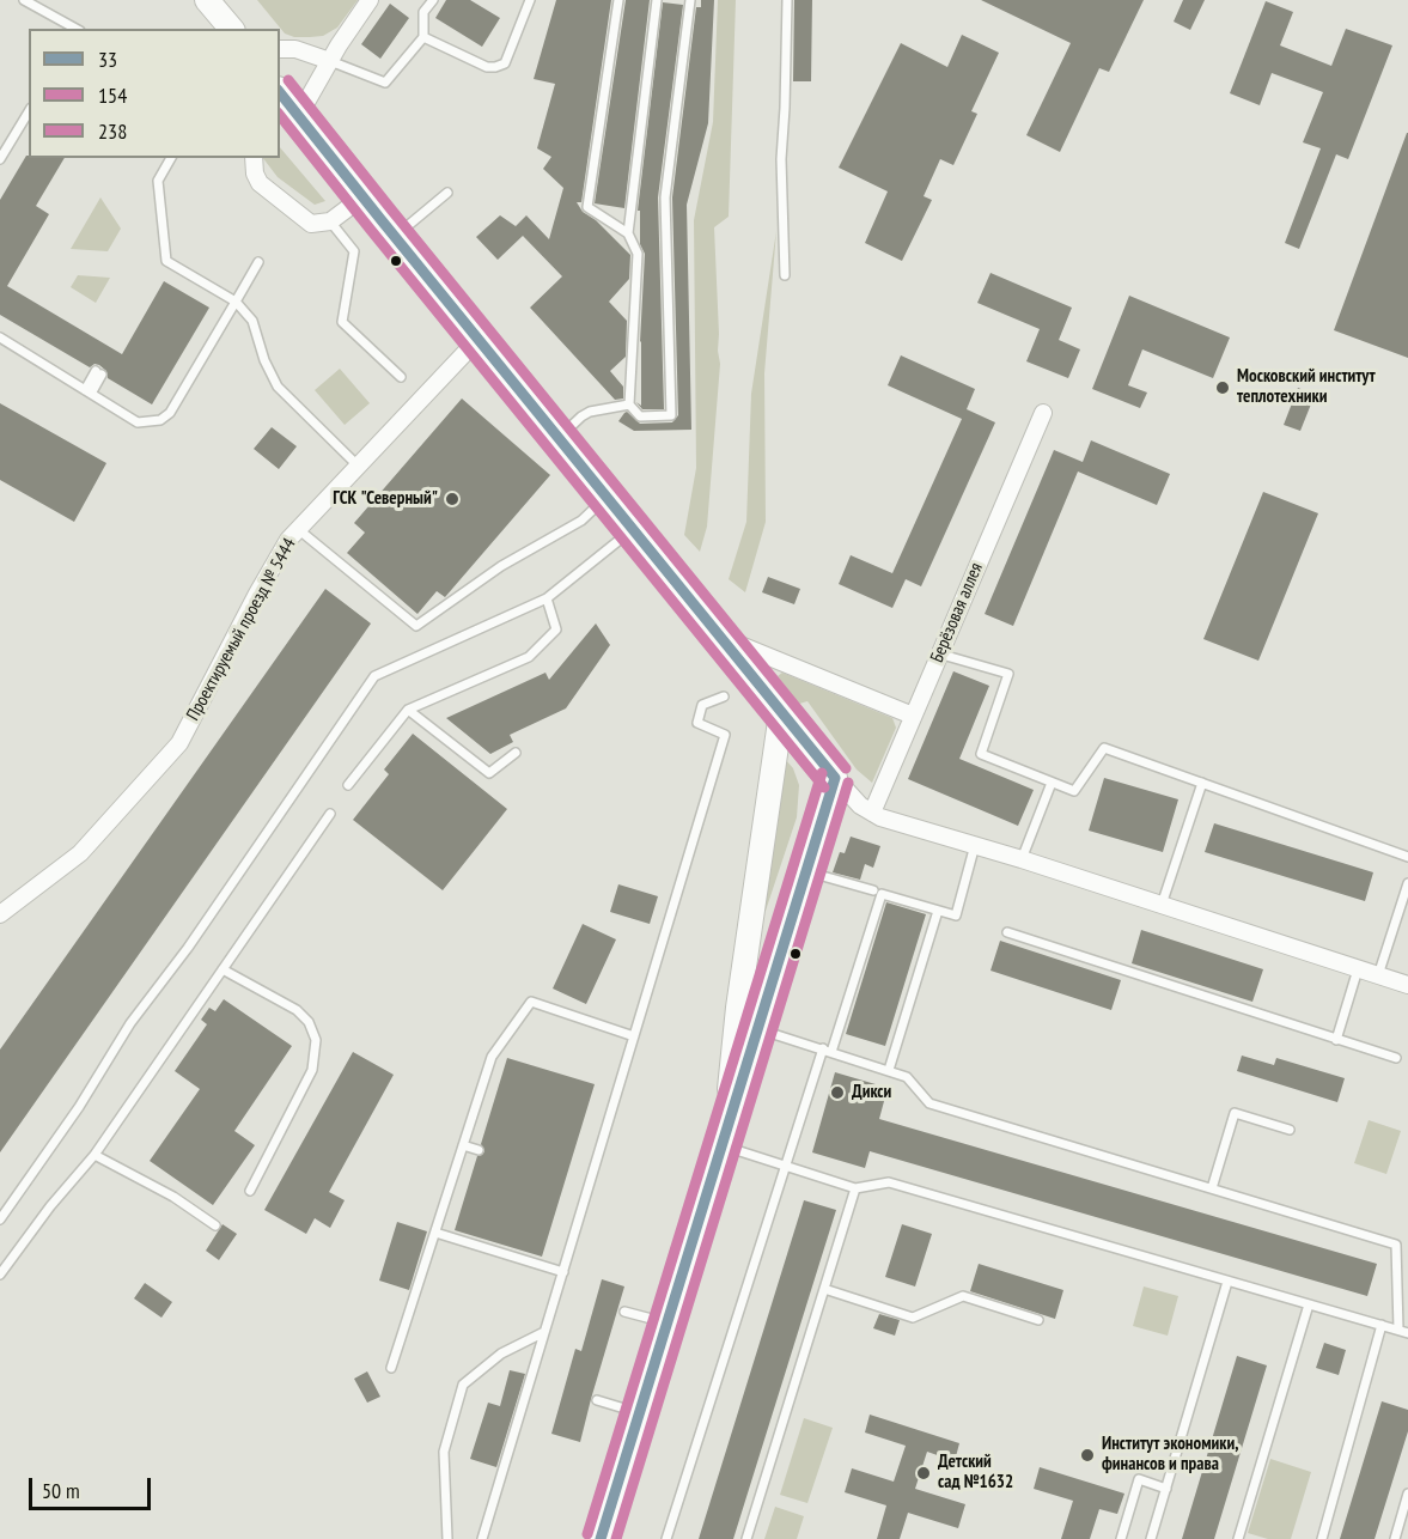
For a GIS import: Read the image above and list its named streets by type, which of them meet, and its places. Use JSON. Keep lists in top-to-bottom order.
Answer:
{
  "streets": {
    "street": ["Берёзовая аллея", "Проектируемый проезд № 5444"]
  },
  "places": [
    "Московский институт теплотехники",
    "ГСК \"Северный\"",
    "Дикси",
    "Институт экономики, финансов и права",
    "Детский сад №1632"
  ],
  "lines": ["transit line 238", "transit line 33", "transit line 154"],
  "legend": ["33", "154", "238"],
  "scale_bar": "50 m"
}
